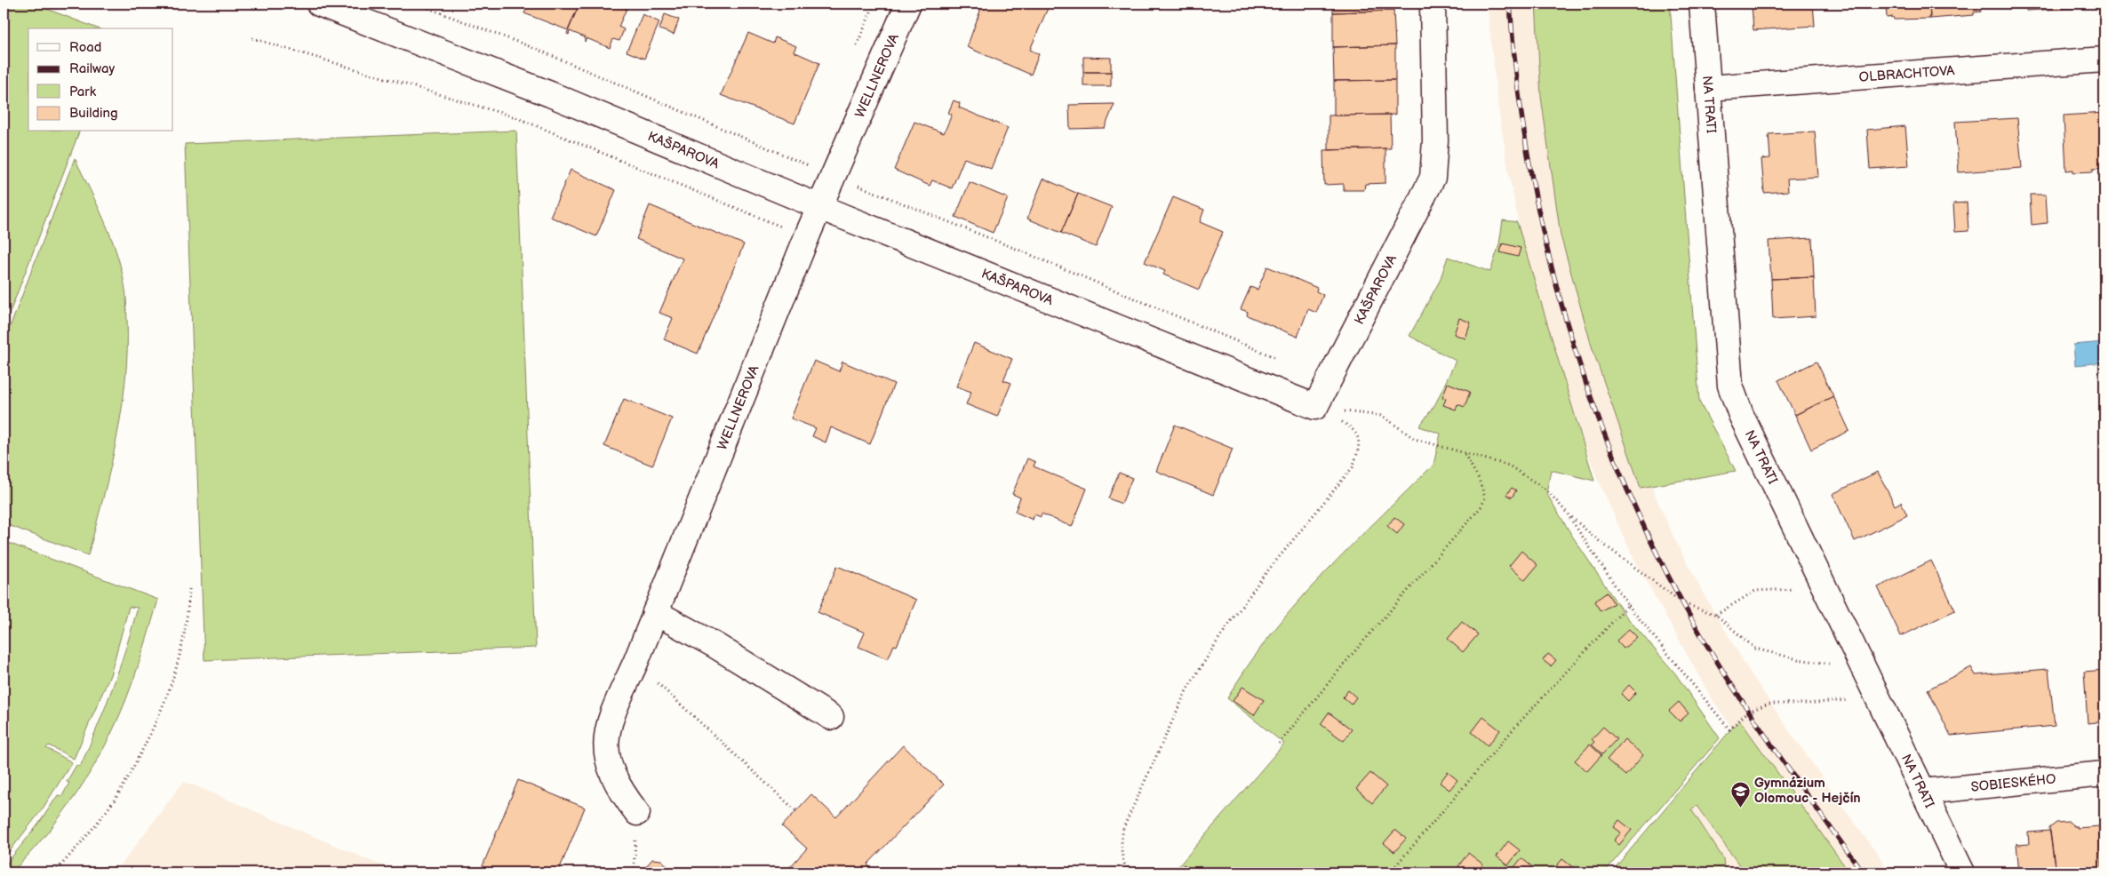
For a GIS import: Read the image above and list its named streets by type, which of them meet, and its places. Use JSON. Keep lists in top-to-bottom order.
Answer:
{
  "streets": {
    "street": [
      "OLBRACHTOVA",
      "WELLNEROVA",
      "NA TRATI",
      "KAŠPAROVA",
      "SOBIESKÉHO"
    ]
  },
  "crossings": [
    ["OLBRACHTOVA", "NA TRATI"],
    ["WELLNEROVA", "KAŠPAROVA"],
    ["NA TRATI", "SOBIESKÉHO"]
  ],
  "places": {
    "school or university": ["Gymnázium Olomouc - Hejčín"]
  },
  "legend": [
    "Road",
    "Railway",
    "Park",
    "Building"
  ]
}
